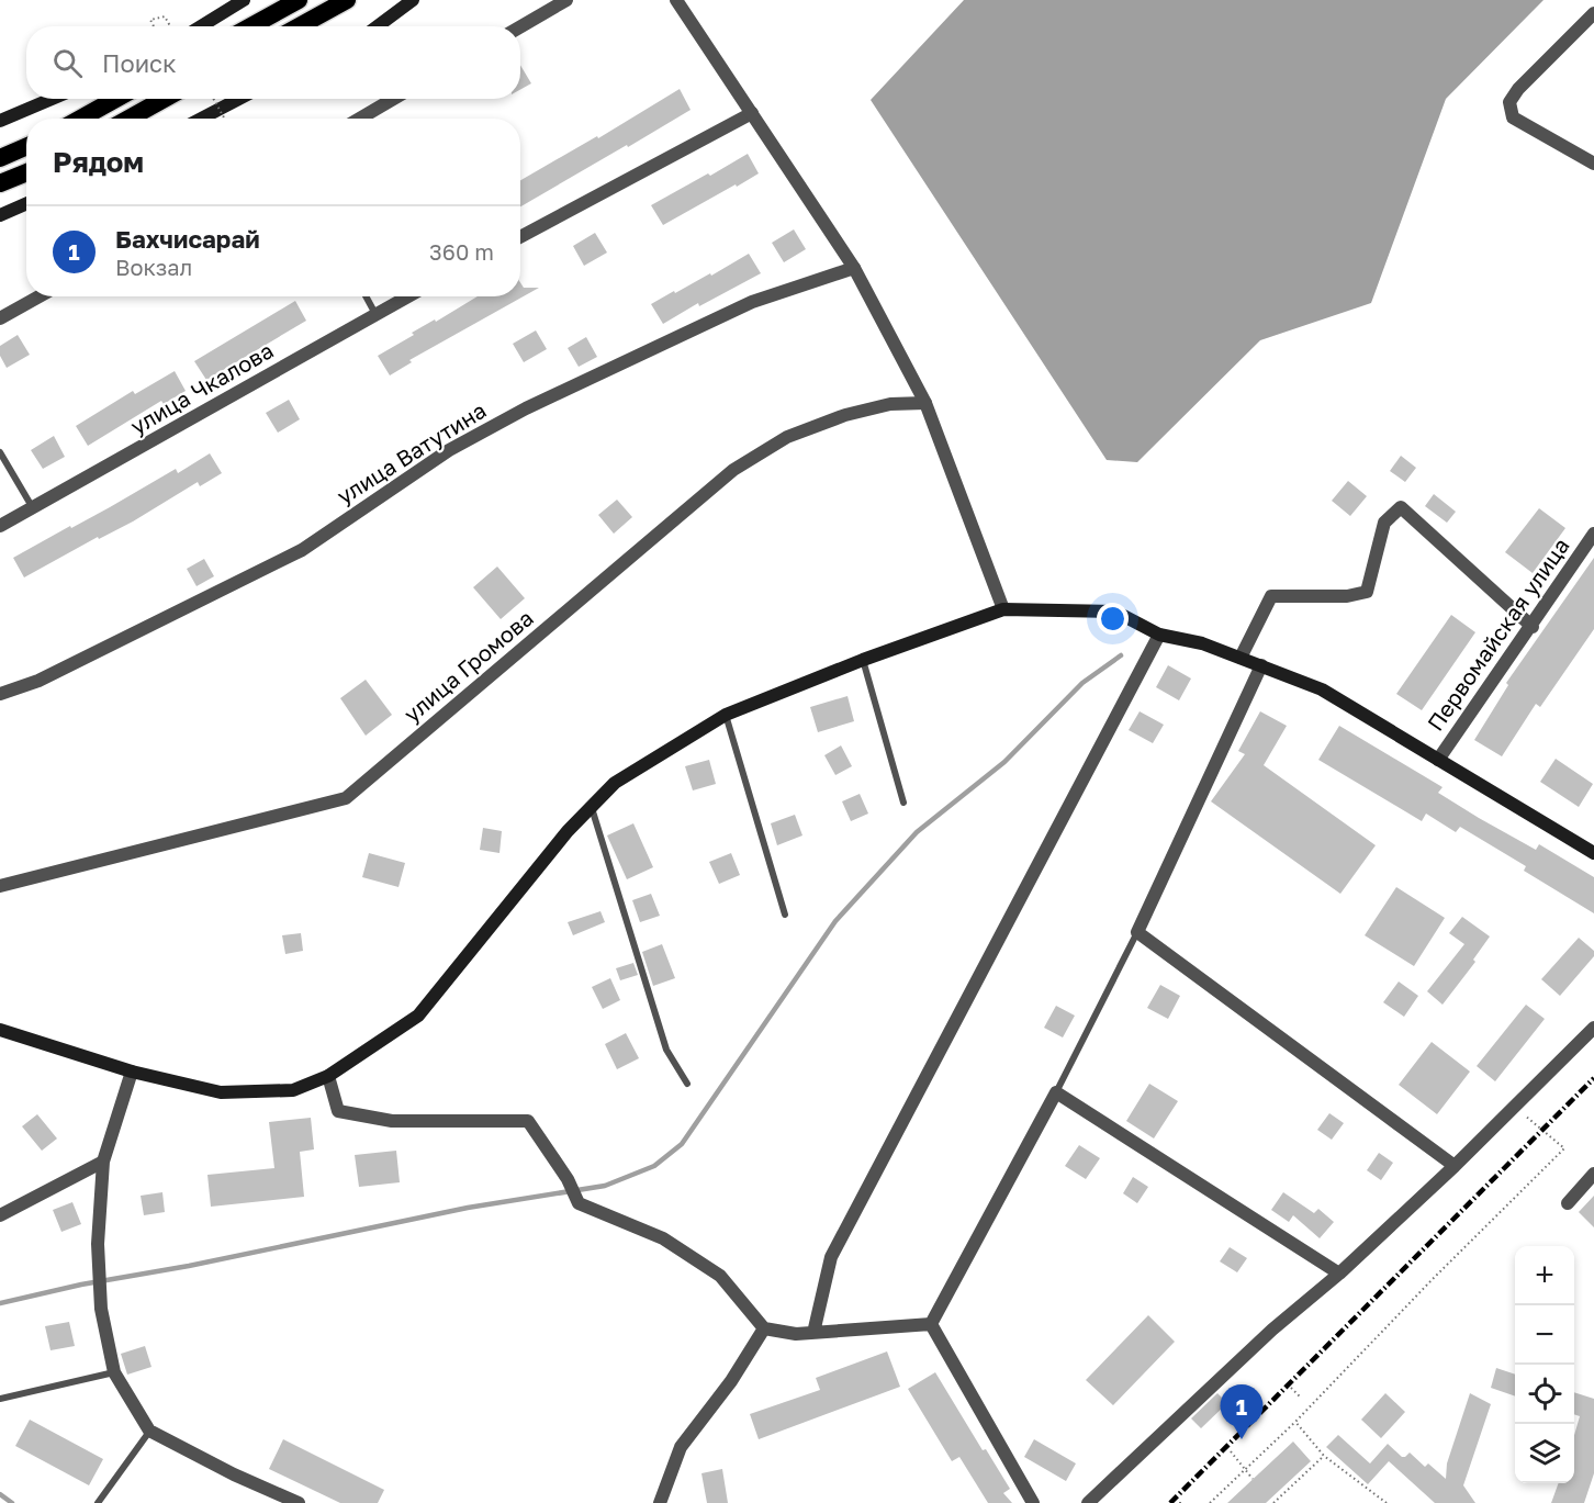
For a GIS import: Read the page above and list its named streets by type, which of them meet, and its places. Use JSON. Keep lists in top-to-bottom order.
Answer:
{
  "streets": {
    "street": [
      "улица Чкалова",
      "улица Ватутина",
      "Первомайская улица",
      "улица Громова"
    ]
  },
  "page": {
    "search": "Поиск",
    "heading": "Рядом",
    "list": [
      {
        "mark": "1",
        "name": "Бахчисарай",
        "note": "Вокзал",
        "value": "360 m"
      }
    ],
    "map_buttons": ["+", "−"],
    "pins": "1"
  }
}
